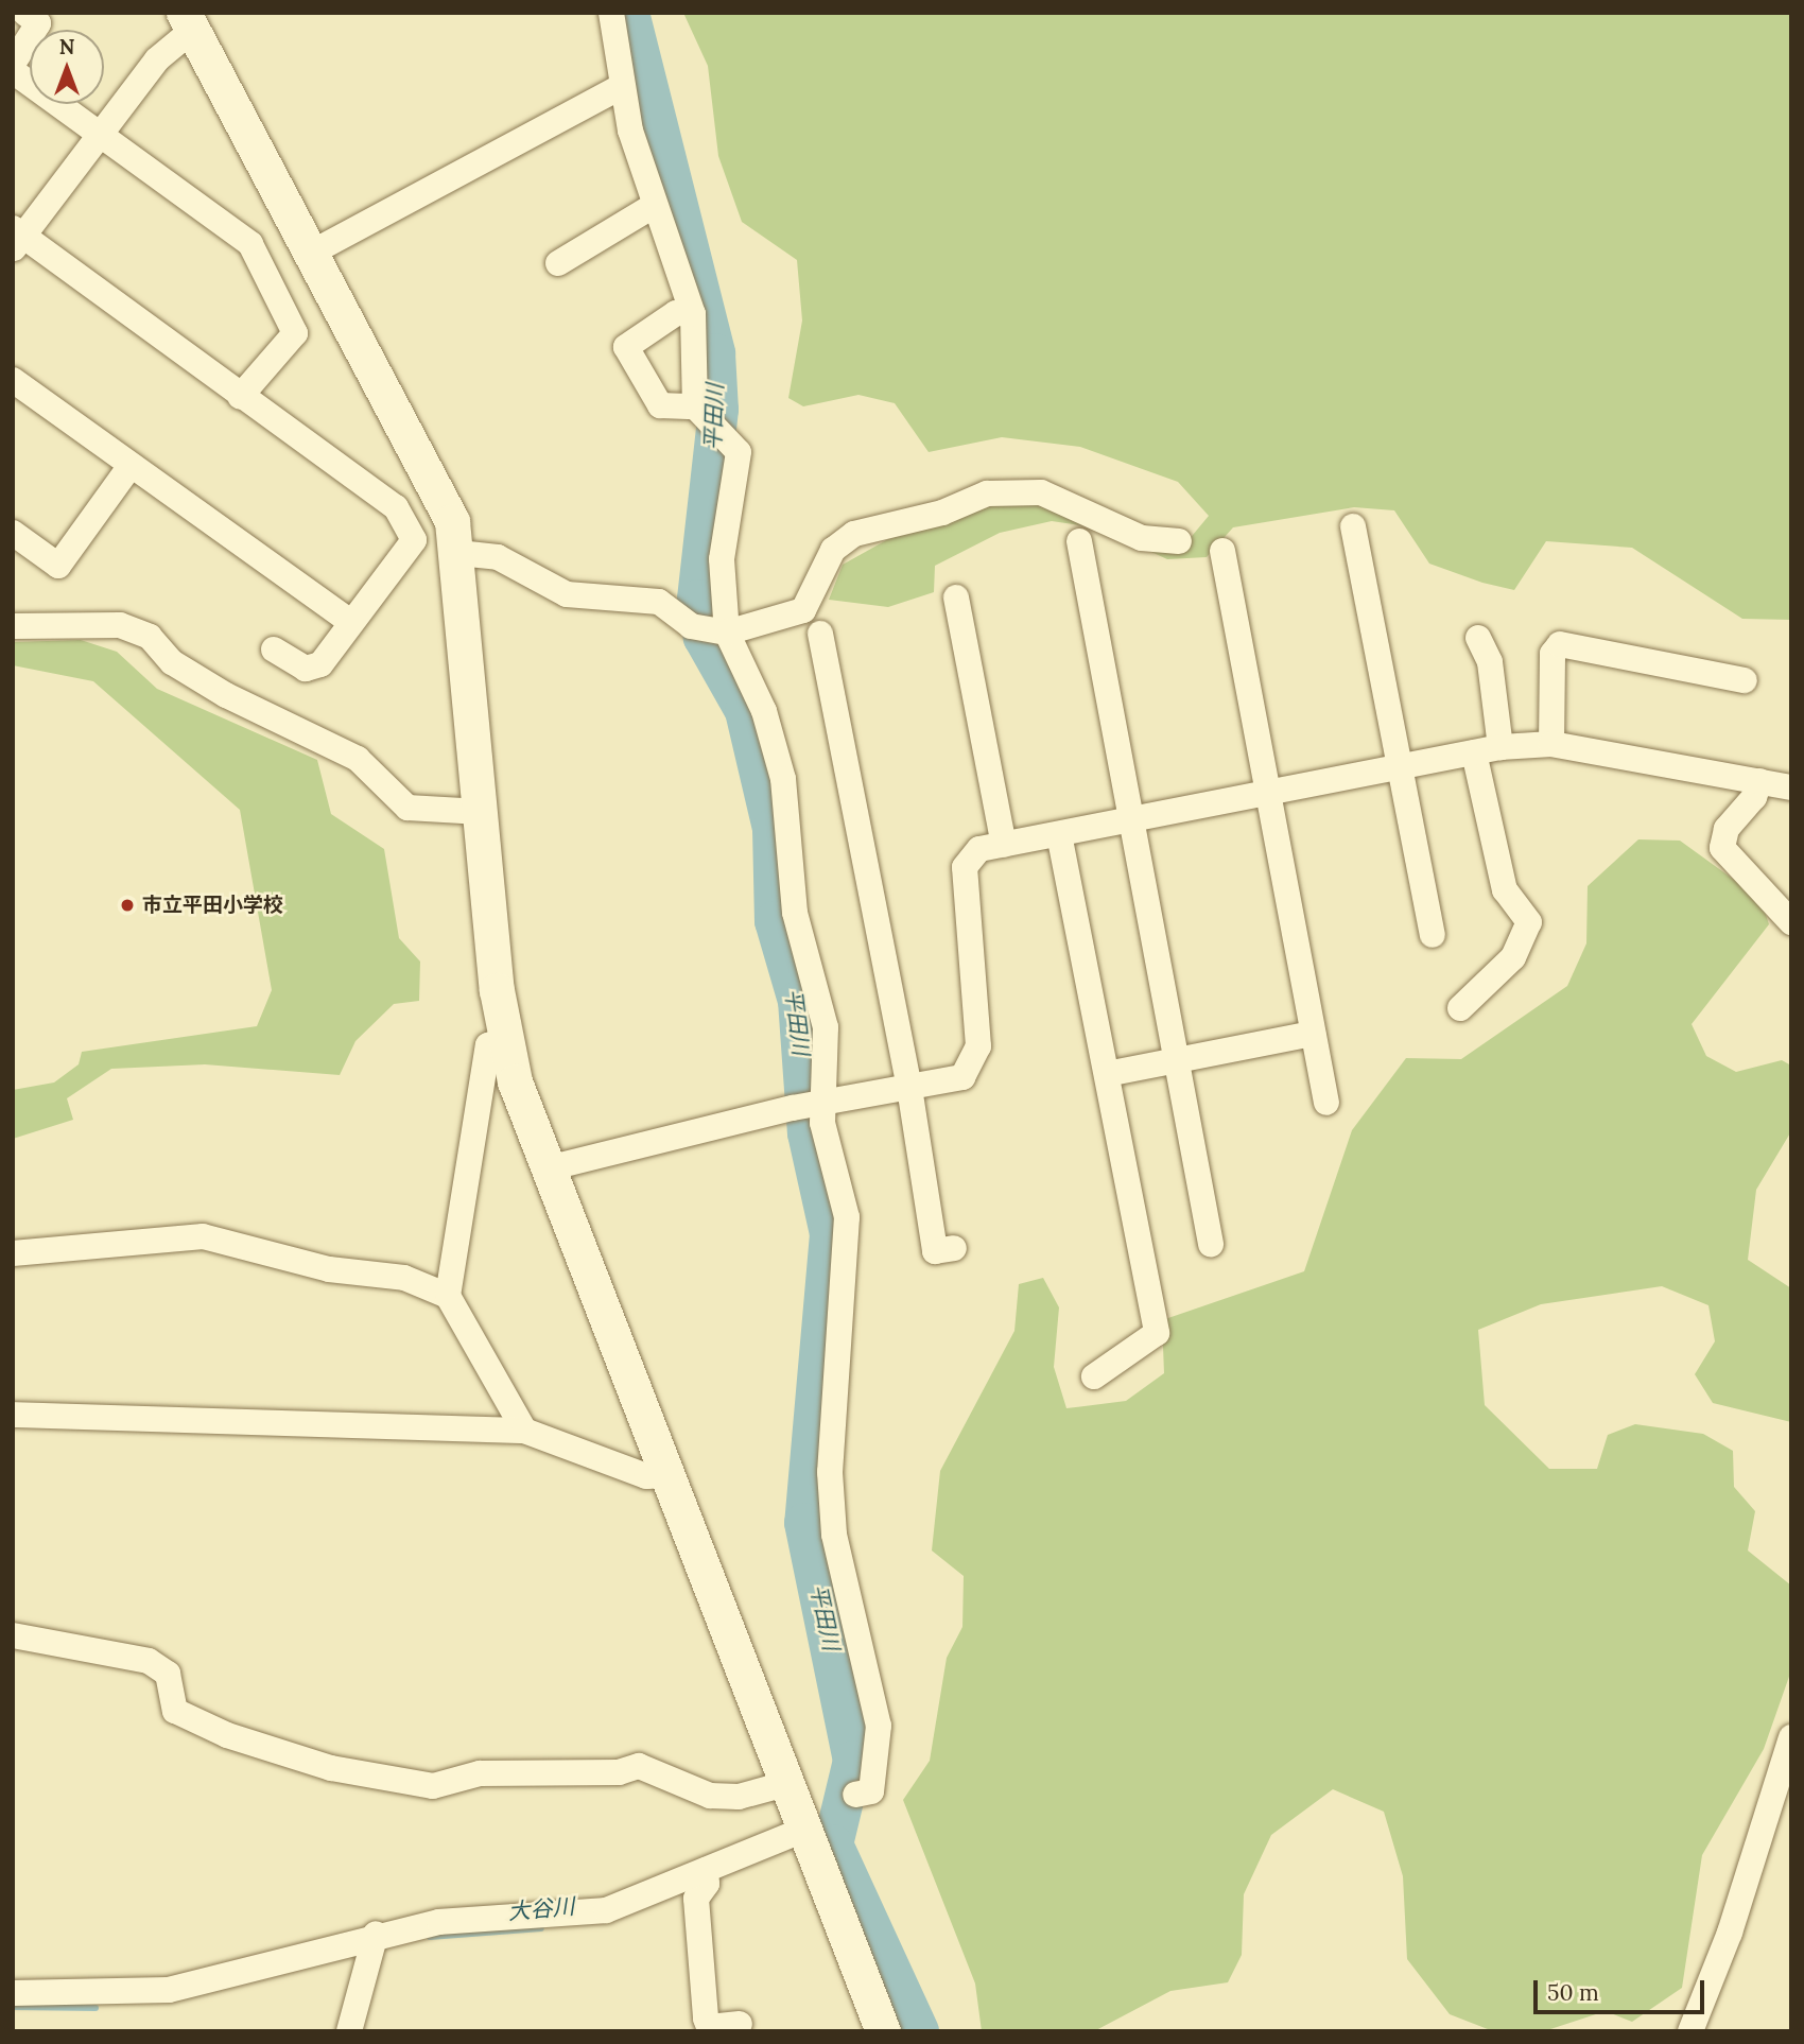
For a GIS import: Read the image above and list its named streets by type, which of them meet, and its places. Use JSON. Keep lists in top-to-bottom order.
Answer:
{
  "water": ["平田川", "大谷川"],
  "places": ["市立平田小学校"],
  "scale_bar": "50 m",
  "north": "top"
}
